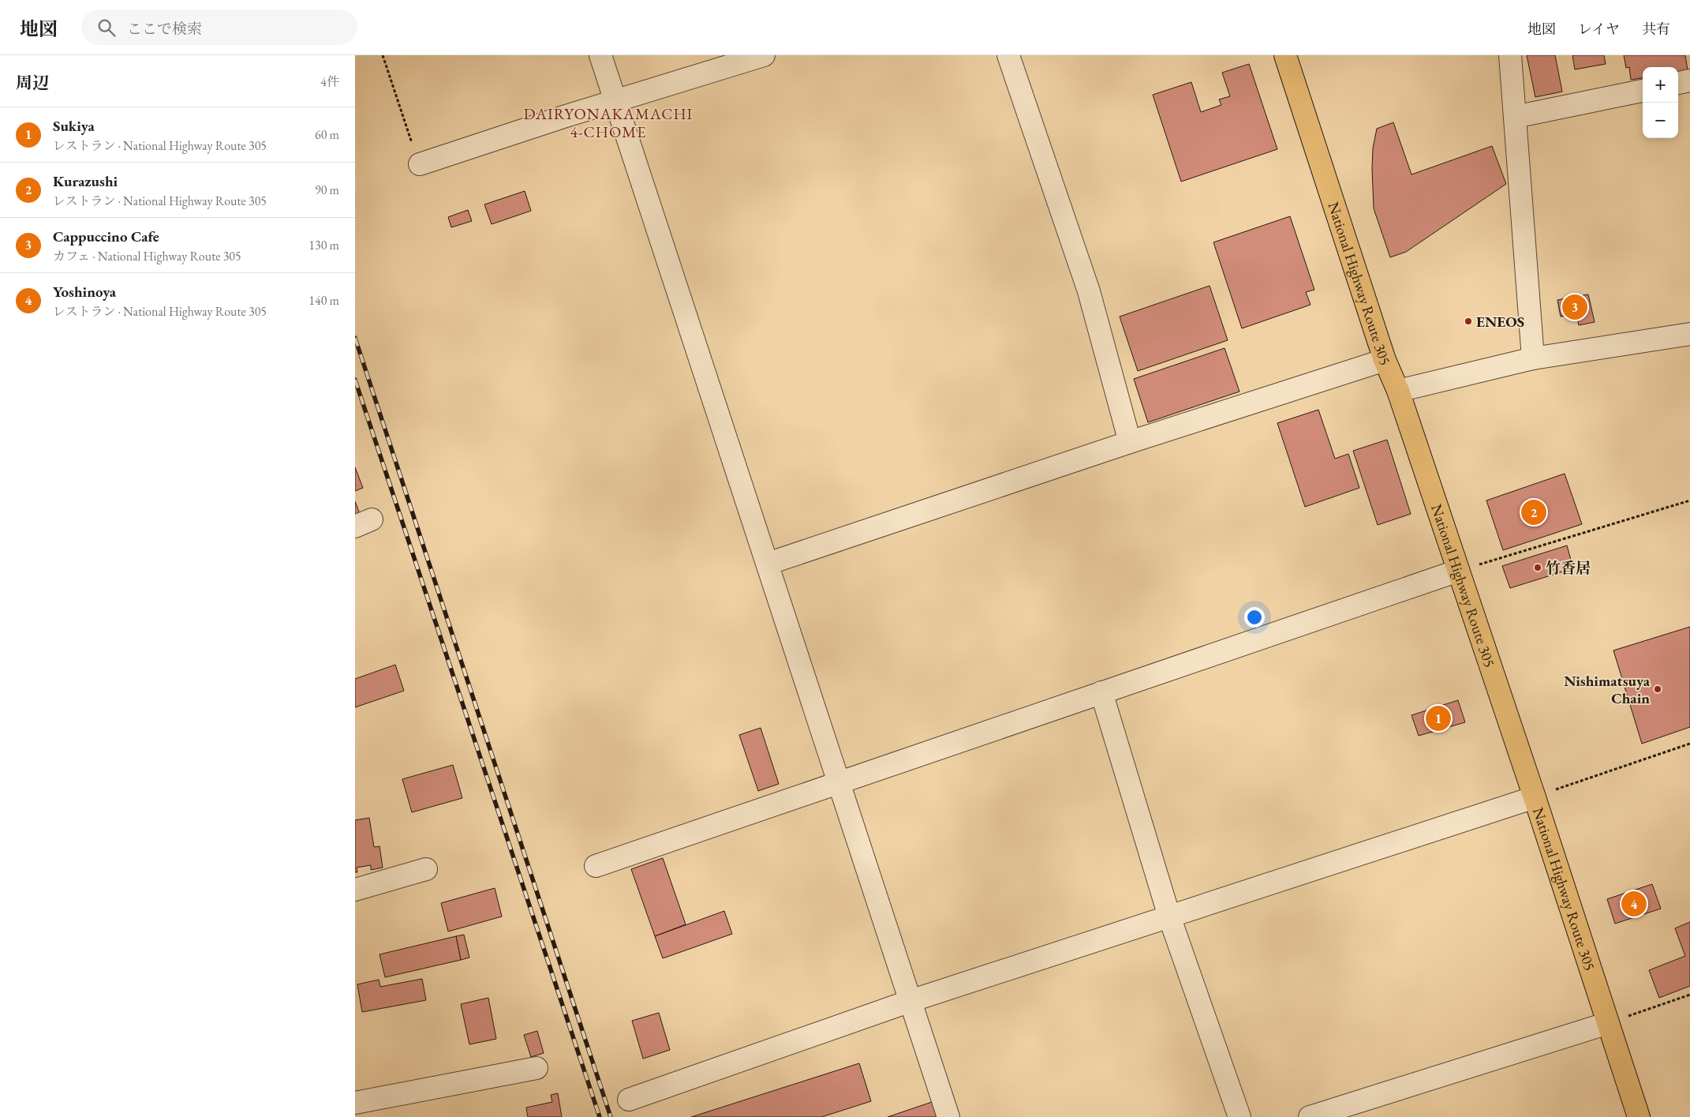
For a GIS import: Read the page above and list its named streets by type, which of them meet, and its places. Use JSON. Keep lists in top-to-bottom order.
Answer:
{
  "streets": {
    "highway": ["National Highway Route 305"]
  },
  "districts": ["DAIRYONAKAMACHI 4-CHOME"],
  "places": ["ENEOS", "竹香居", "Nishimatsuya Chain"],
  "page": {
    "header": "地図",
    "search": "ここで検索",
    "nav": ["地図", "レイヤ", "共有"],
    "heading": ["周辺", "4件"],
    "map_buttons": ["+", "−"],
    "list": [
      {
        "mark": "1",
        "name": "Sukiya",
        "note": "レストラン · National Highway Route 305",
        "value": "60 m"
      },
      {
        "mark": "2",
        "name": "Kurazushi",
        "note": "レストラン · National Highway Route 305",
        "value": "90 m"
      },
      {
        "mark": "3",
        "name": "Cappuccino Cafe",
        "note": "カフェ · National Highway Route 305",
        "value": "130 m"
      },
      {
        "mark": "4",
        "name": "Yoshinoya",
        "note": "レストラン · National Highway Route 305",
        "value": "140 m"
      }
    ],
    "pins": [
      "3",
      "2",
      "1",
      "4"
    ]
  }
}
